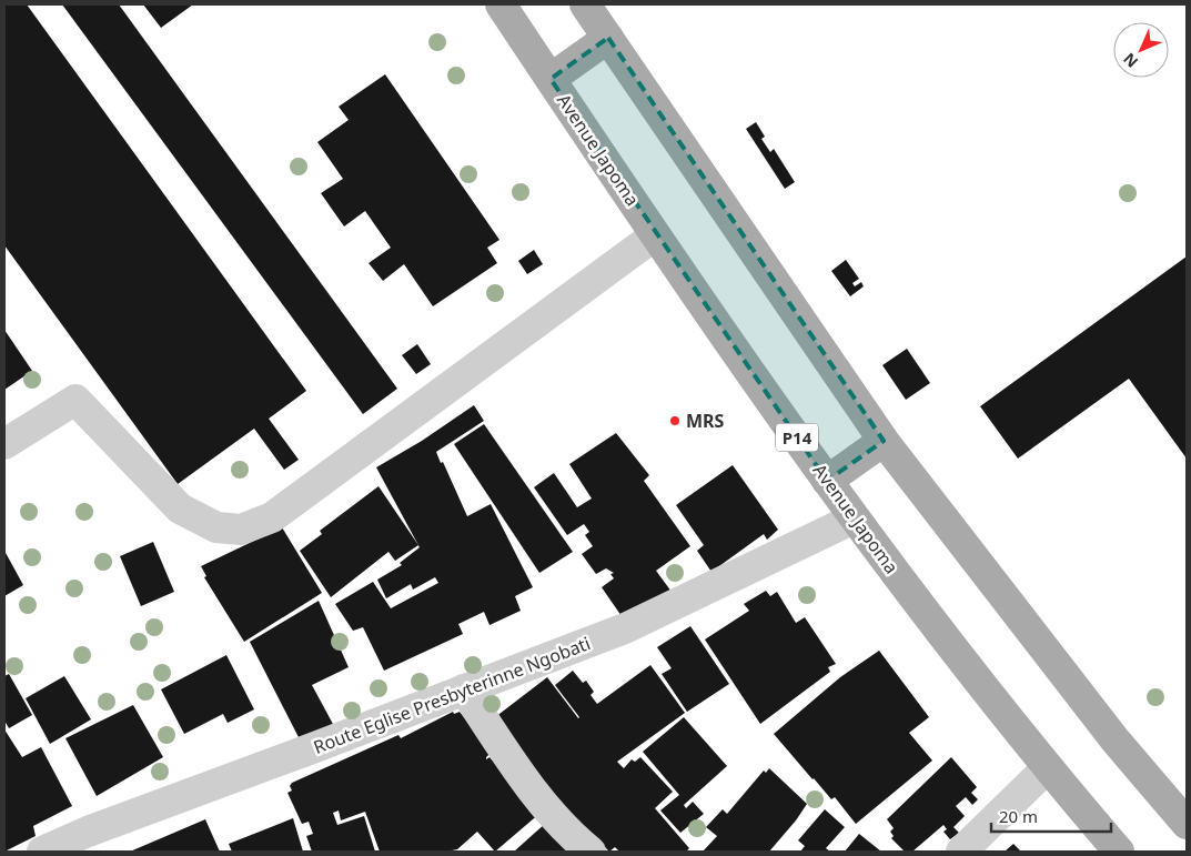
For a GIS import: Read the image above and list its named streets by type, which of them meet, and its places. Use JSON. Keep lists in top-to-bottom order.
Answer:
{
  "streets": {
    "main road": ["Avenue Japoma", "P14"],
    "street": ["Route Eglise Presbyterinne Ngobati"]
  },
  "crossings": [
    ["Avenue Japoma", "Route Eglise Presbyterinne Ngobati"]
  ],
  "places": ["MRS"],
  "scale_bar": "20 m",
  "north": "bottom left"
}
